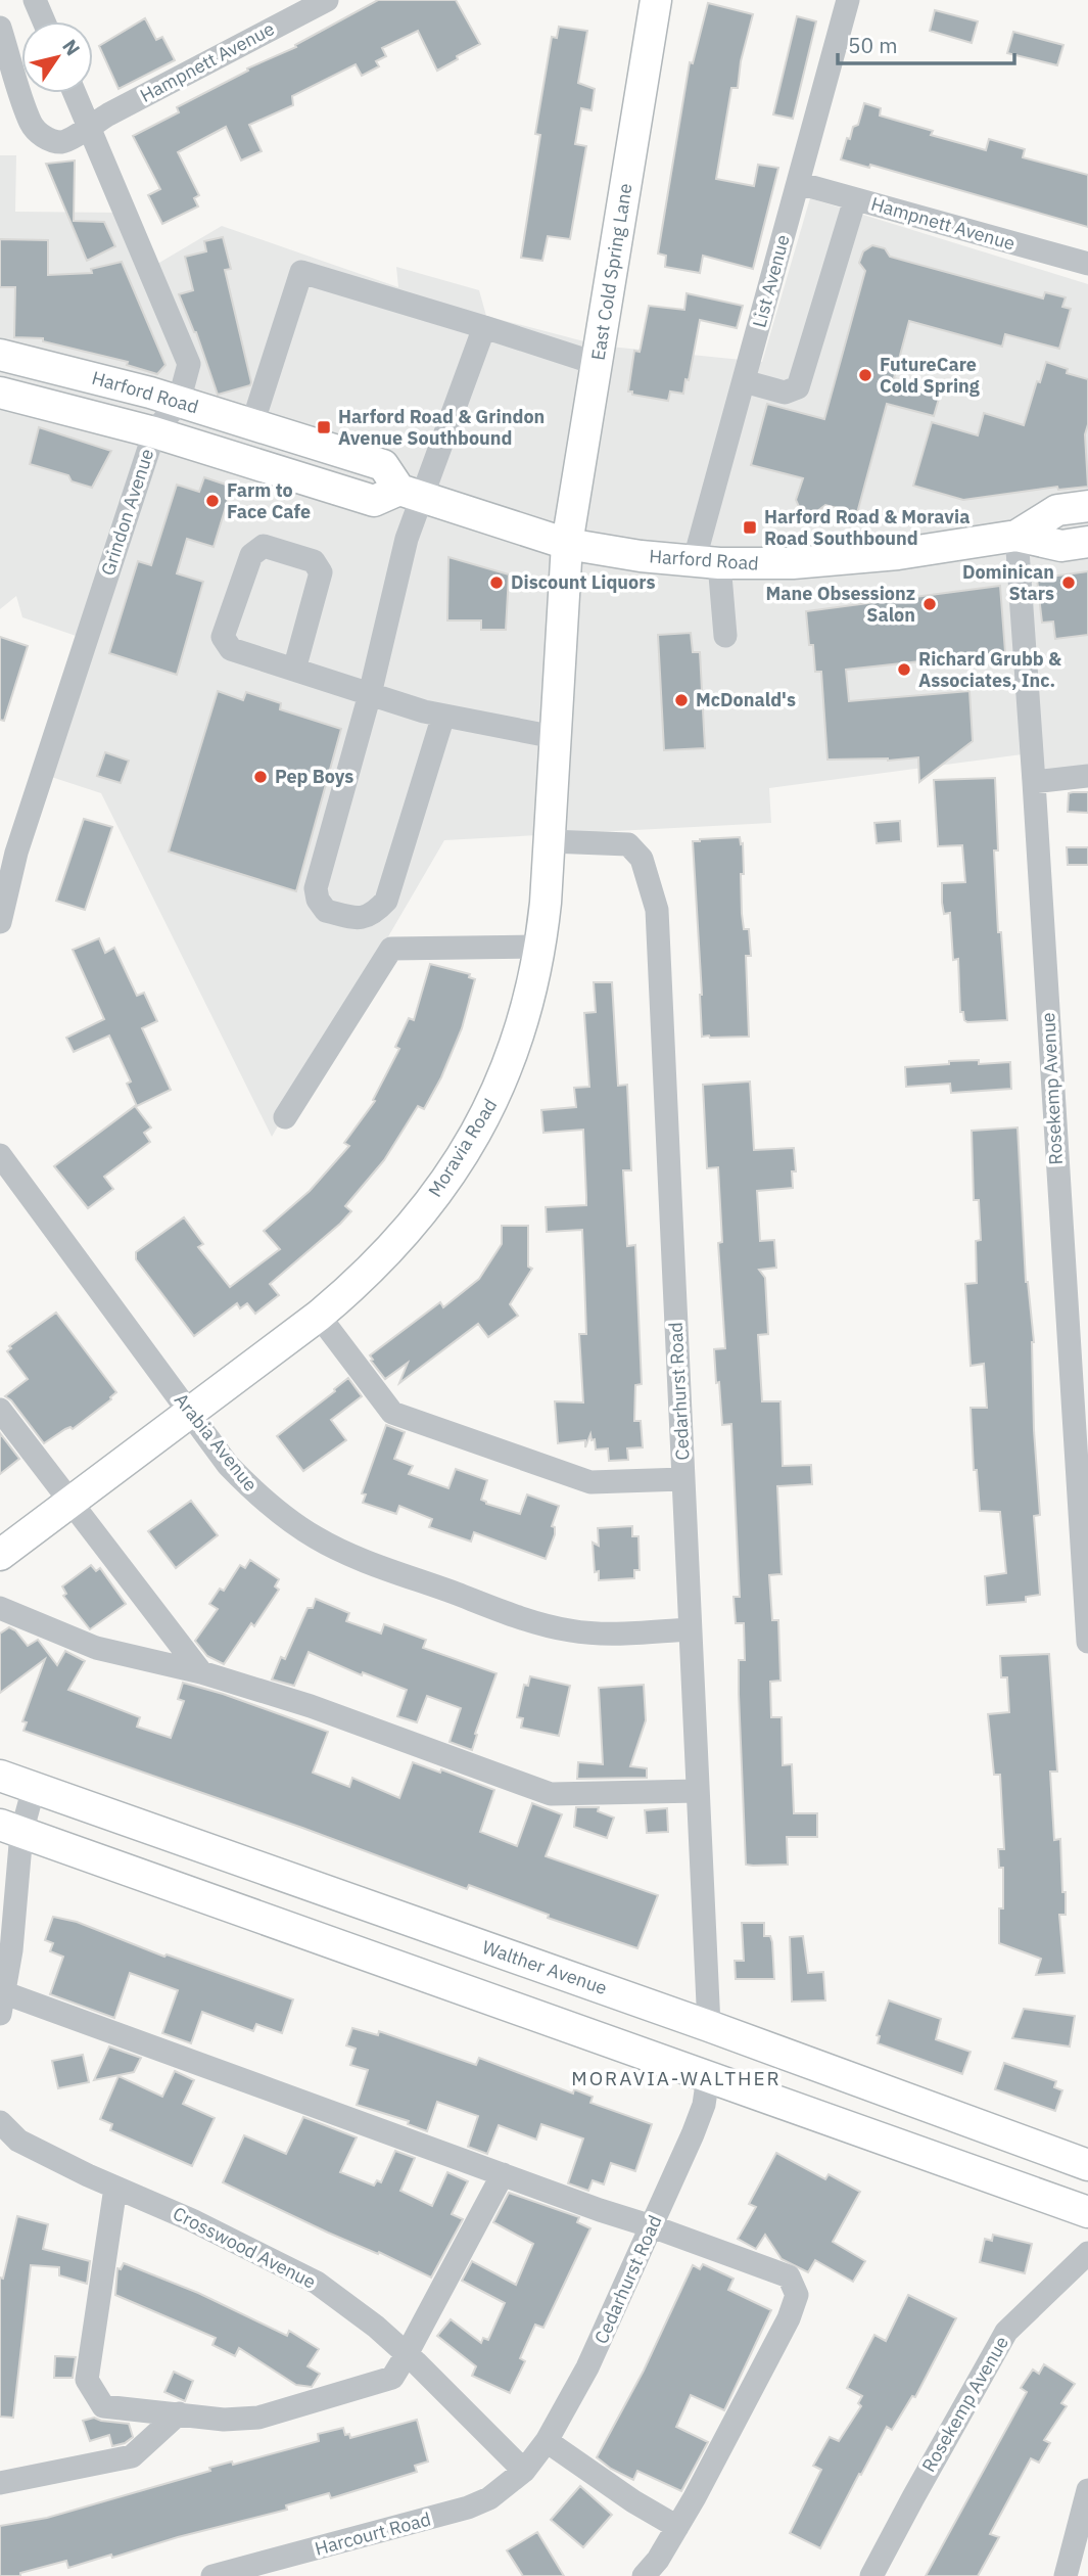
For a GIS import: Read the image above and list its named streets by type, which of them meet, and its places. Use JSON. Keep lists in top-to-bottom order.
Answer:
{
  "streets": {
    "main road": [
      "East Cold Spring Lane",
      "Harford Road",
      "Moravia Road",
      "Walther Avenue"
    ],
    "street": [
      "Hampnett Avenue",
      "List Avenue",
      "Grindon Avenue",
      "Rosekemp Avenue",
      "Cedarhurst Road",
      "Arabia Avenue",
      "Crosswood Avenue",
      "Harcourt Road"
    ]
  },
  "crossings": [
    ["Hampnett Avenue", "List Avenue"],
    ["Hampnett Avenue", "Grindon Avenue"],
    ["East Cold Spring Lane", "Harford Road"],
    ["East Cold Spring Lane", "Moravia Road"],
    ["List Avenue", "Harford Road"],
    ["Harford Road", "Grindon Avenue"],
    ["Harford Road", "Rosekemp Avenue"],
    ["Harford Road", "Moravia Road"],
    ["Moravia Road", "Cedarhurst Road"],
    ["Moravia Road", "Arabia Avenue"],
    ["Cedarhurst Road", "Arabia Avenue"],
    ["Cedarhurst Road", "Walther Avenue"],
    ["Cedarhurst Road", "Crosswood Avenue"],
    ["Cedarhurst Road", "Harcourt Road"],
    ["Crosswood Avenue", "Harcourt Road"]
  ],
  "districts": ["MORAVIA-WALTHER"],
  "places": {
    "other": [
      "FutureCare Cold Spring",
      "Farm to Face Cafe",
      "Discount Liquors",
      "Dominican Stars",
      "Mane Obsessionz Salon",
      "Richard Grubb & Associates, Inc.",
      "McDonald's",
      "Pep Boys"
    ],
    "transit": ["Harford Road & Grindon Avenue Southbound", "Harford Road & Moravia Road Southbound"]
  },
  "scale_bar": "50 m",
  "north": "top right"
}
